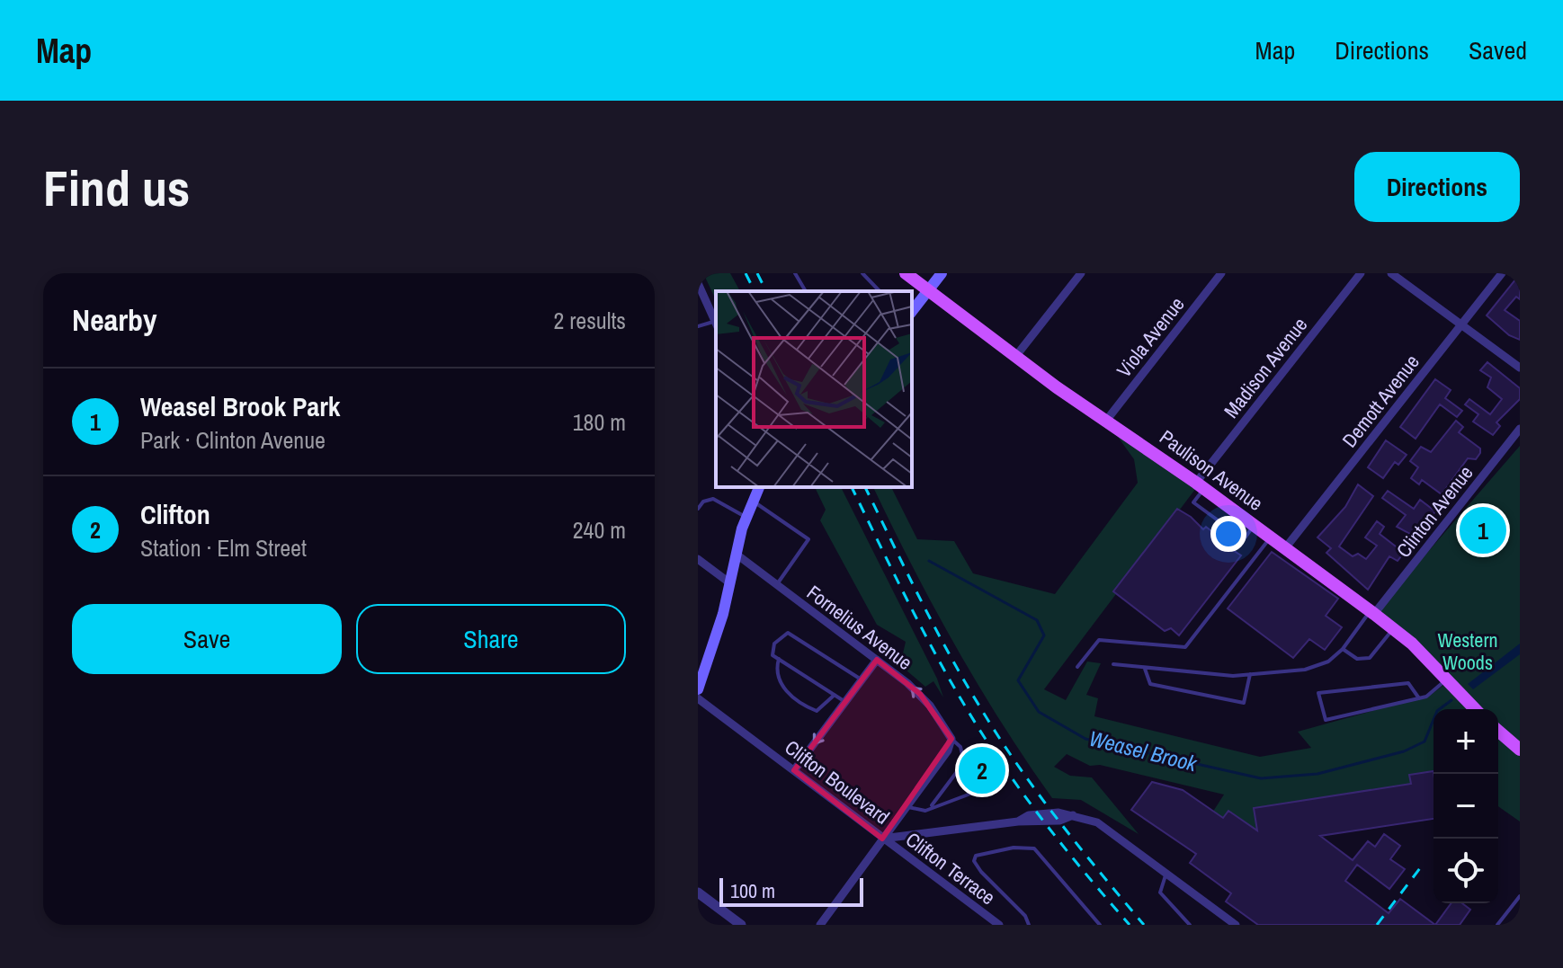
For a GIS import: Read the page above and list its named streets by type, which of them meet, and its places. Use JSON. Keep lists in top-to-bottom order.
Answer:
{
  "streets": {
    "main road": ["Paulison Avenue"],
    "street": [
      "Viola Avenue",
      "Madison Avenue",
      "Demott Avenue",
      "Clinton Avenue",
      "Fornelius Avenue",
      "Clifton Boulevard",
      "Clifton Terrace"
    ]
  },
  "crossings": [
    ["Viola Avenue", "Paulison Avenue"],
    ["Madison Avenue", "Paulison Avenue"],
    ["Demott Avenue", "Paulison Avenue"],
    ["Paulison Avenue", "Clinton Avenue"],
    ["Clifton Boulevard", "Clifton Terrace"]
  ],
  "one_way": ["Fornelius Avenue"],
  "water": ["Weasel Brook"],
  "parks": ["Western Woods"],
  "scale_bar": "100 m",
  "page": {
    "header": "Map",
    "nav": ["Map", "Directions", "Saved"],
    "buttons": [
      "Directions",
      ["Save", "Share"]
    ],
    "title": "Find us",
    "heading": ["Nearby", "2 results"],
    "list": [
      {
        "mark": "1",
        "name": "Weasel Brook Park",
        "note": "Park · Clinton Avenue",
        "value": "180 m"
      },
      {
        "mark": "2",
        "name": "Clifton",
        "note": "Station · Elm Street",
        "value": "240 m"
      }
    ],
    "pins": ["1", "2"],
    "map_buttons": ["+", "−"],
    "scale": "100 m"
  }
}
